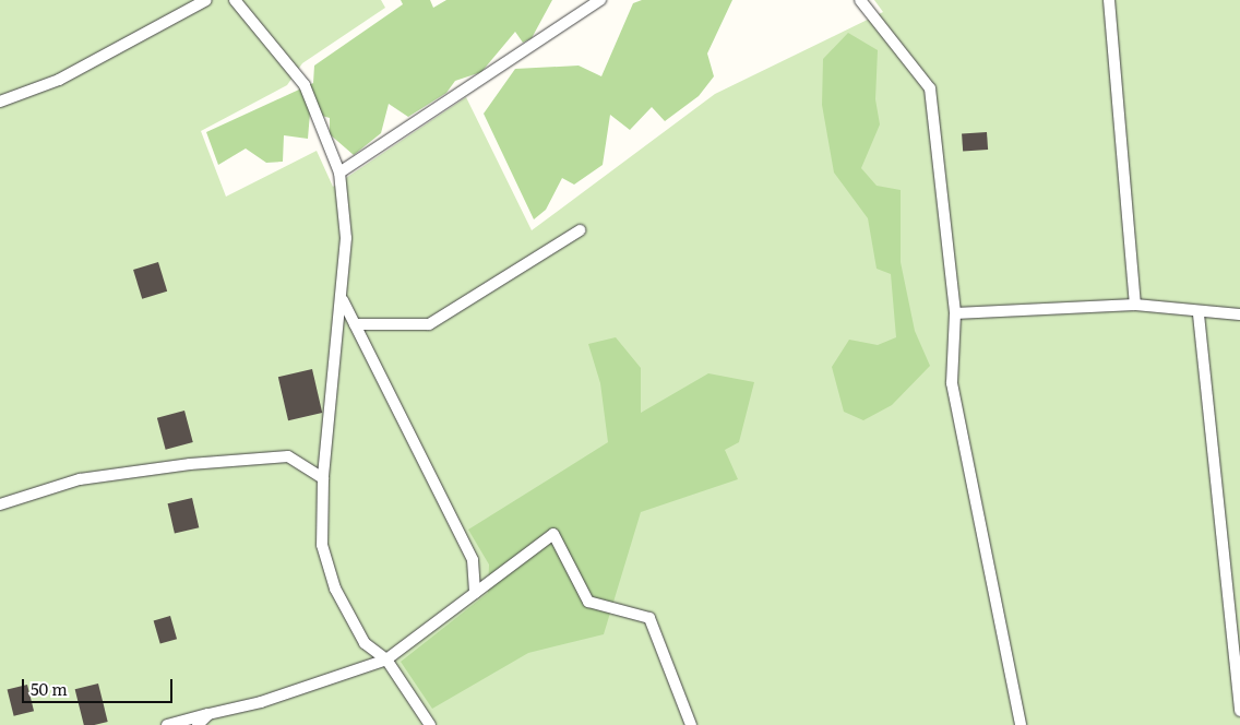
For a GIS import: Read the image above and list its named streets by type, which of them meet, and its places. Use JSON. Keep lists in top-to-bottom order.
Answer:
{
  "scale_bar": "50 m"
}
